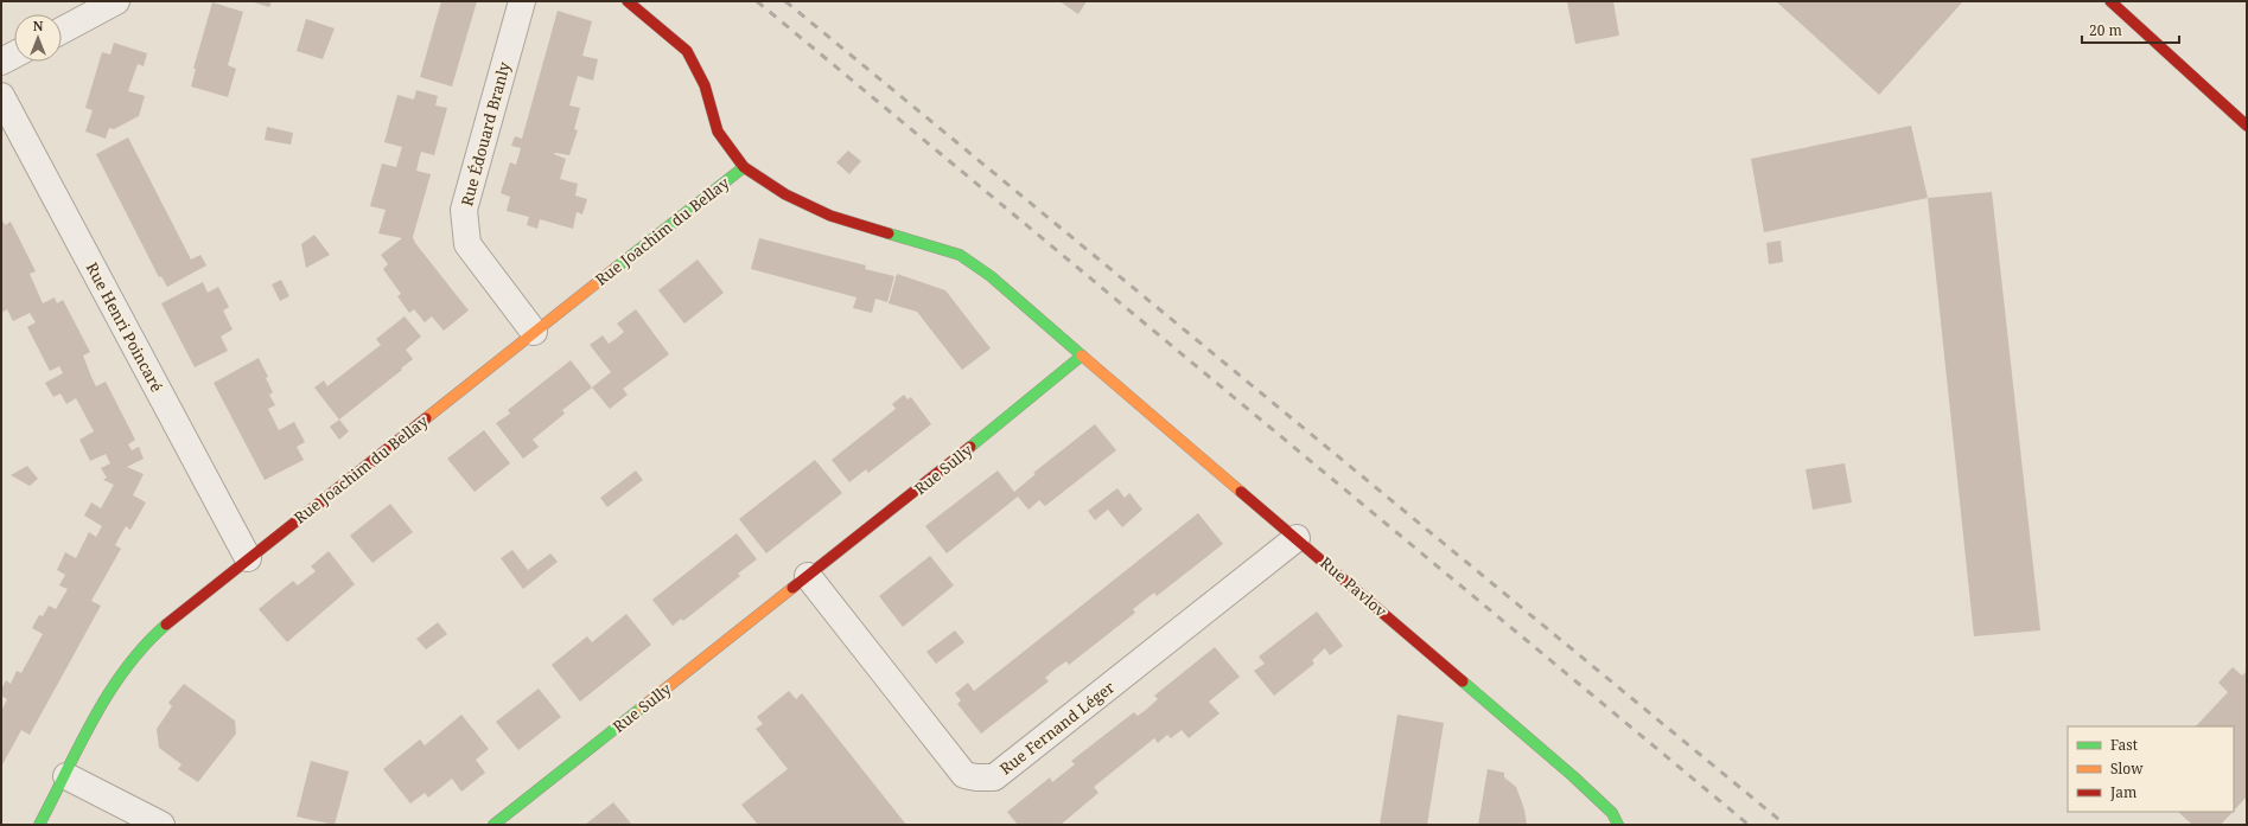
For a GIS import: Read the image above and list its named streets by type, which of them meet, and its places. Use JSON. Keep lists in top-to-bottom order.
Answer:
{
  "streets": {
    "street": [
      "Rue Édouard Branly",
      "Rue Joachim du Bellay",
      "Rue Henri Poincaré",
      "Rue Sully",
      "Rue Pavlov",
      "Rue Fernand Léger"
    ]
  },
  "crossings": [
    ["Rue Édouard Branly", "Rue Joachim du Bellay"],
    ["Rue Joachim du Bellay", "Rue Henri Poincaré"],
    ["Rue Sully", "Rue Pavlov"],
    ["Rue Sully", "Rue Fernand Léger"],
    ["Rue Pavlov", "Rue Fernand Léger"]
  ],
  "legend": ["Fast", "Slow", "Jam"],
  "scale_bar": "20 m",
  "north": "top"
}
